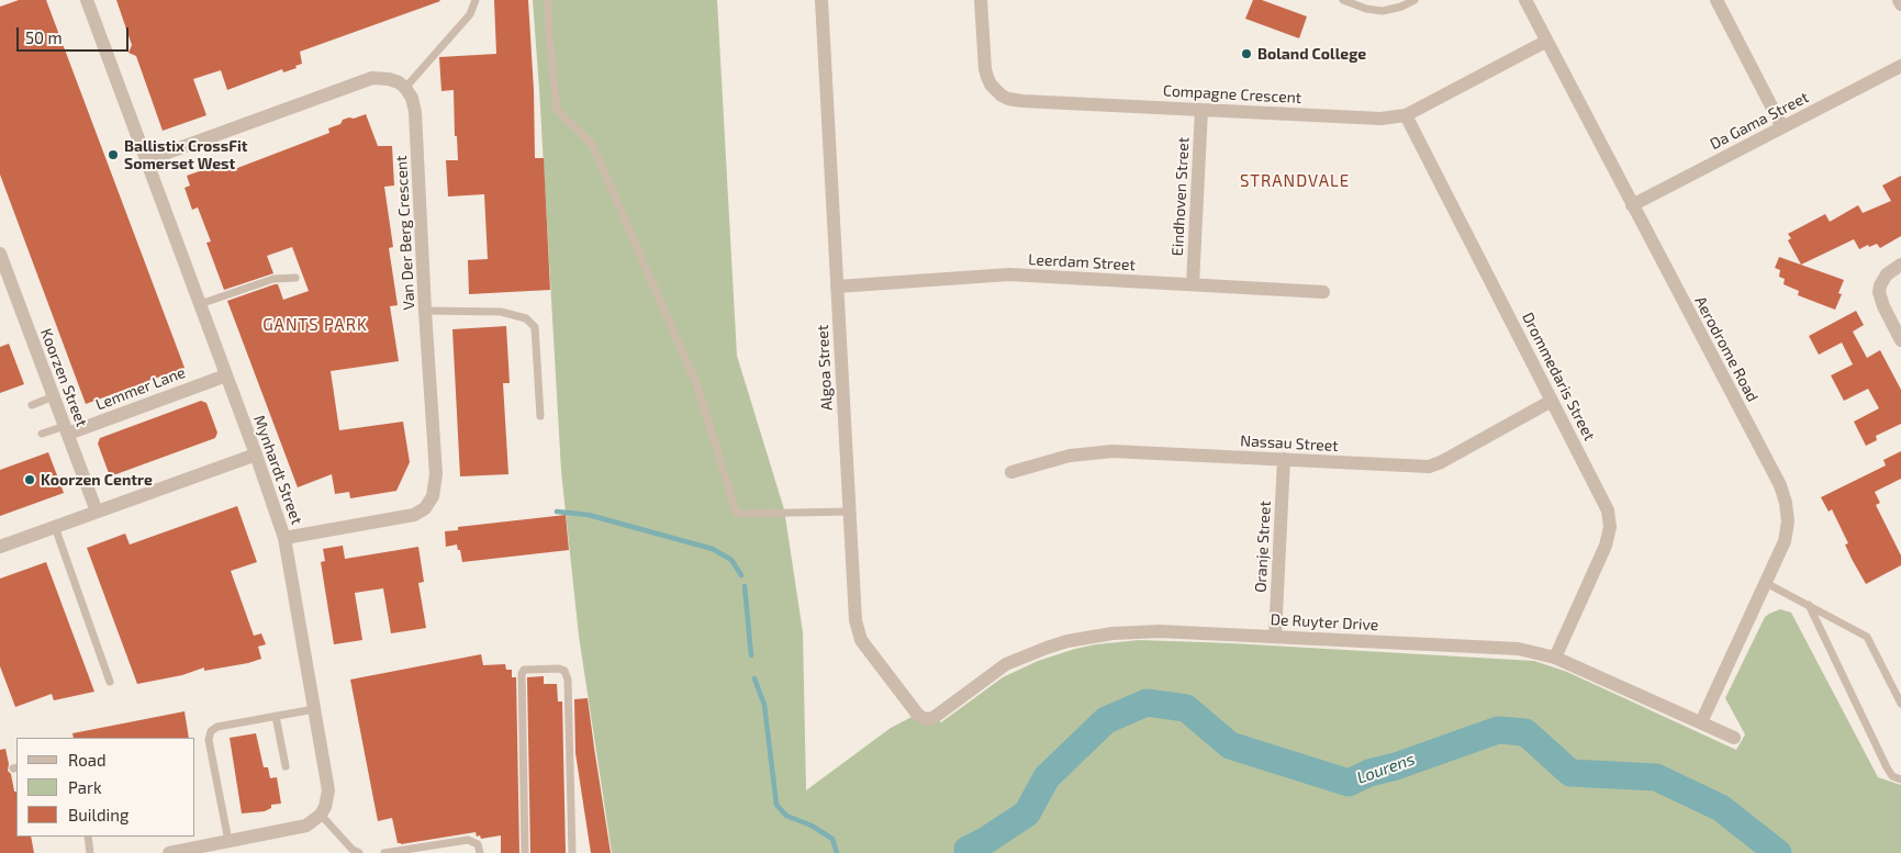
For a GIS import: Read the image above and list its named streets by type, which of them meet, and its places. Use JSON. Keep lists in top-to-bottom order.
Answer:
{
  "streets": {
    "street": [
      "Compagne Crescent",
      "Da Gama Street",
      "Eindhoven Street",
      "Van Der Berg Crescent",
      "Leerdam Street",
      "Aerodrome Road",
      "Algoa Street",
      "Drommedaris Street",
      "Koorzen Street",
      "Lemmer Lane",
      "Nassau Street",
      "Mynhardt Street",
      "Oranje Street",
      "De Ruyter Drive"
    ]
  },
  "crossings": [
    ["Compagne Crescent", "Eindhoven Street"],
    ["Compagne Crescent", "Aerodrome Road"],
    ["Compagne Crescent", "Drommedaris Street"],
    ["Da Gama Street", "Aerodrome Road"],
    ["Eindhoven Street", "Leerdam Street"],
    ["Van Der Berg Crescent", "Mynhardt Street"],
    ["Leerdam Street", "Algoa Street"],
    ["Aerodrome Road", "De Ruyter Drive"],
    ["Algoa Street", "De Ruyter Drive"],
    ["Drommedaris Street", "Nassau Street"],
    ["Drommedaris Street", "De Ruyter Drive"],
    ["Koorzen Street", "Lemmer Lane"],
    ["Lemmer Lane", "Mynhardt Street"],
    ["Nassau Street", "Oranje Street"],
    ["Oranje Street", "De Ruyter Drive"]
  ],
  "districts": ["STRANDVALE", "GANTS PARK"],
  "water": ["Lourens"],
  "places": ["Boland College", "Ballistix CrossFit Somerset West", "Koorzen Centre"],
  "legend": ["Road", "Park", "Building"],
  "scale_bar": "50 m"
}
